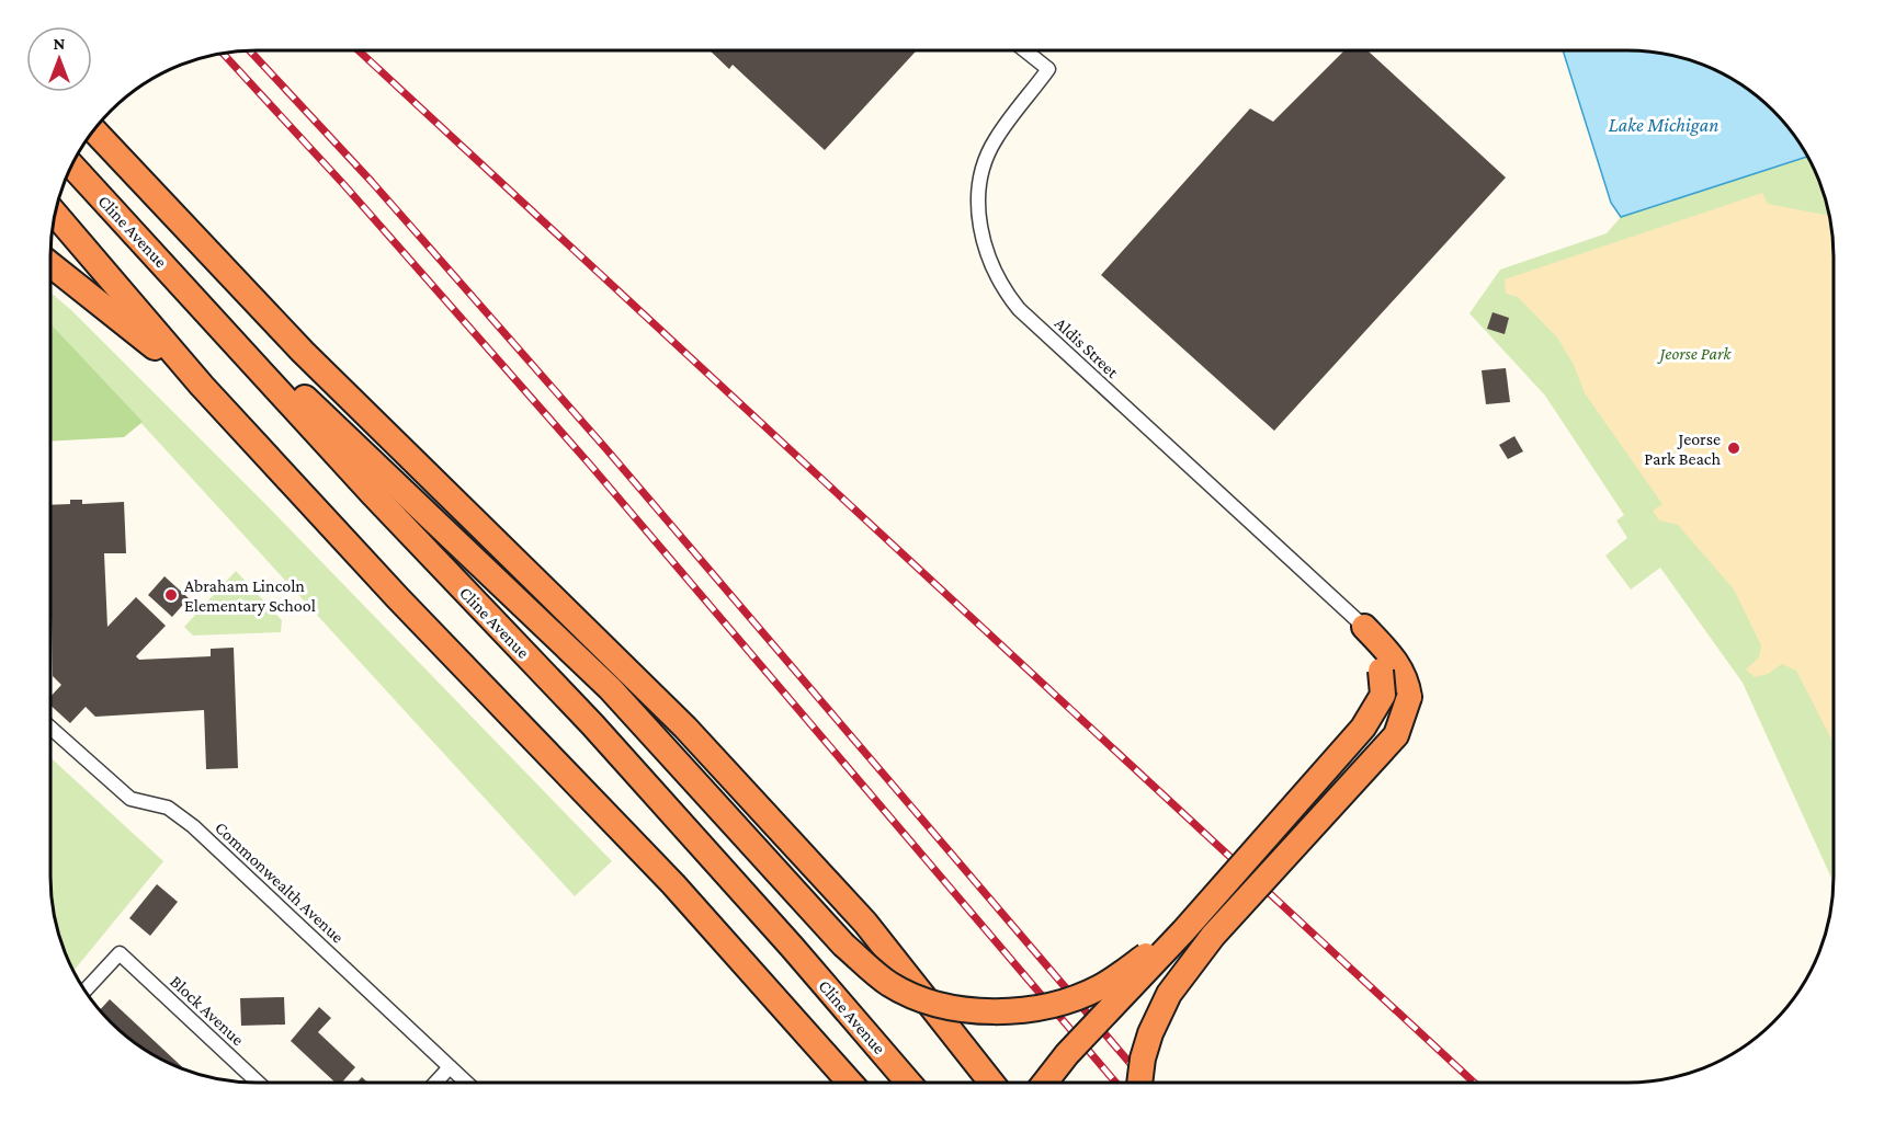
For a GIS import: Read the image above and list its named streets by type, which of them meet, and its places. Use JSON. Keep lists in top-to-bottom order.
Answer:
{
  "streets": {
    "highway": ["Cline Avenue"],
    "street": ["Aldis Street", "Commonwealth Avenue", "Block Avenue"]
  },
  "water": ["Lake Michigan"],
  "parks": ["Jeorse Park"],
  "places": ["Jeorse Park Beach", "Abraham Lincoln Elementary School"],
  "north": "top"
}
